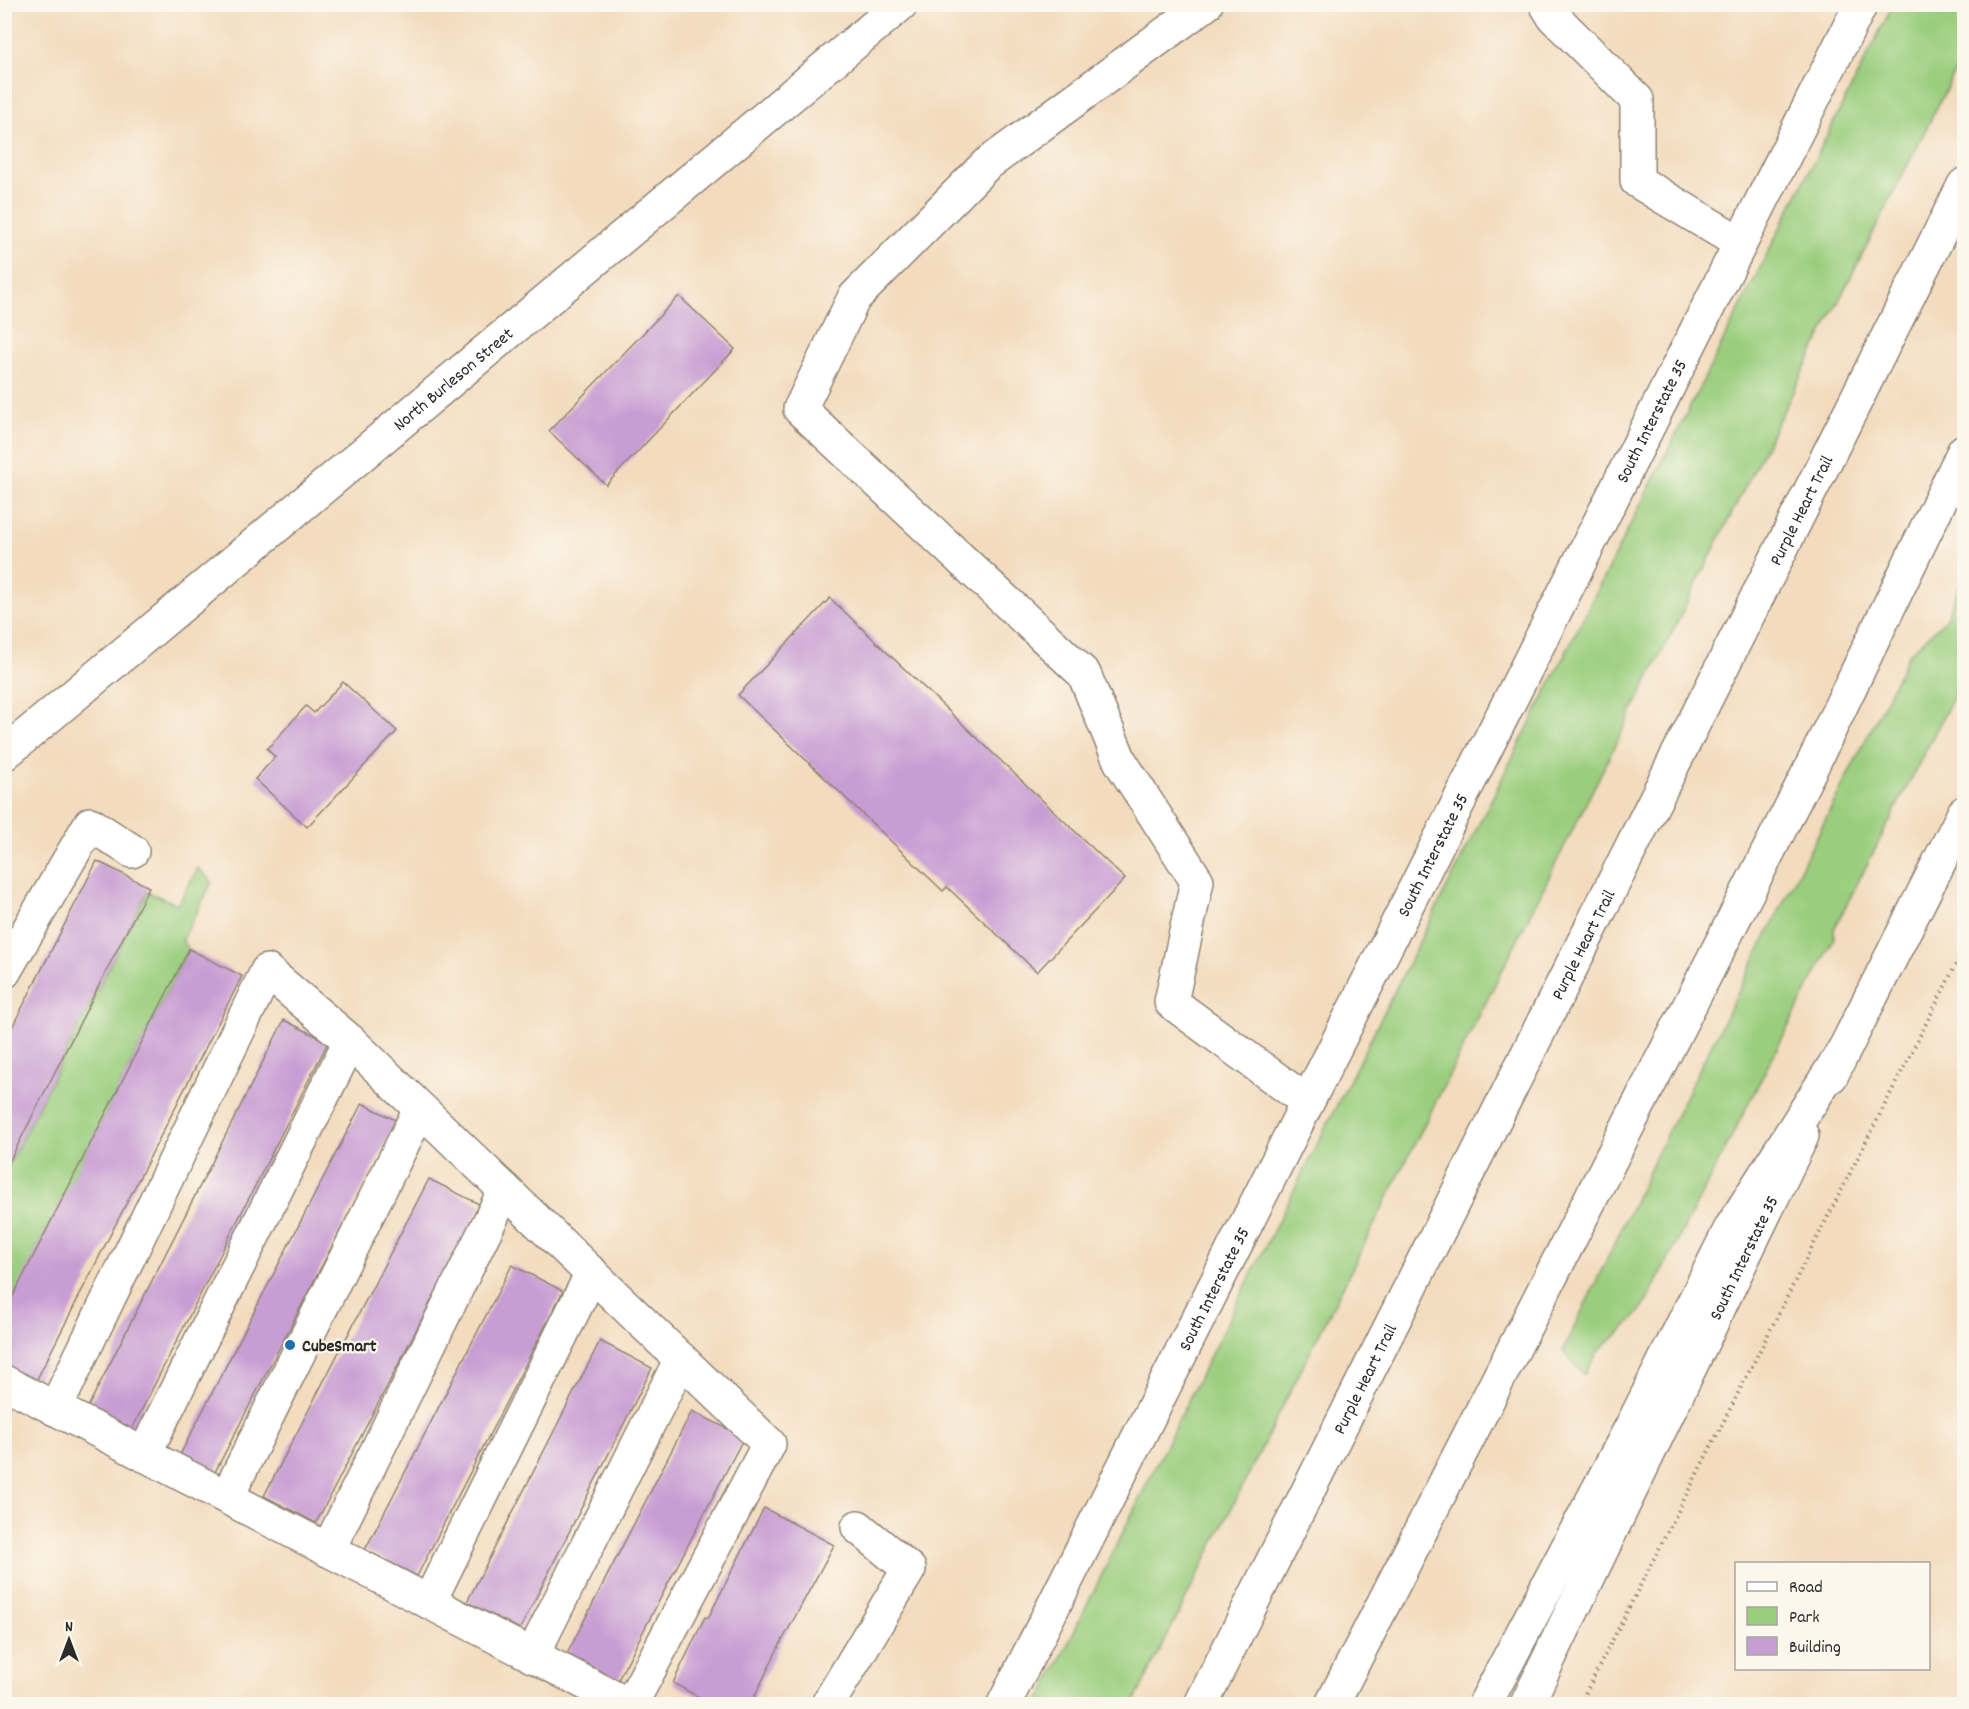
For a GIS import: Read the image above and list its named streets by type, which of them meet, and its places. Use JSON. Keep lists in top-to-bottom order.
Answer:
{
  "streets": {
    "main road": ["North Burleson Street", "South Interstate 35", "Purple Heart Trail"]
  },
  "places": ["CubeSmart"],
  "legend": ["Road", "Park", "Building"],
  "north": "top"
}
